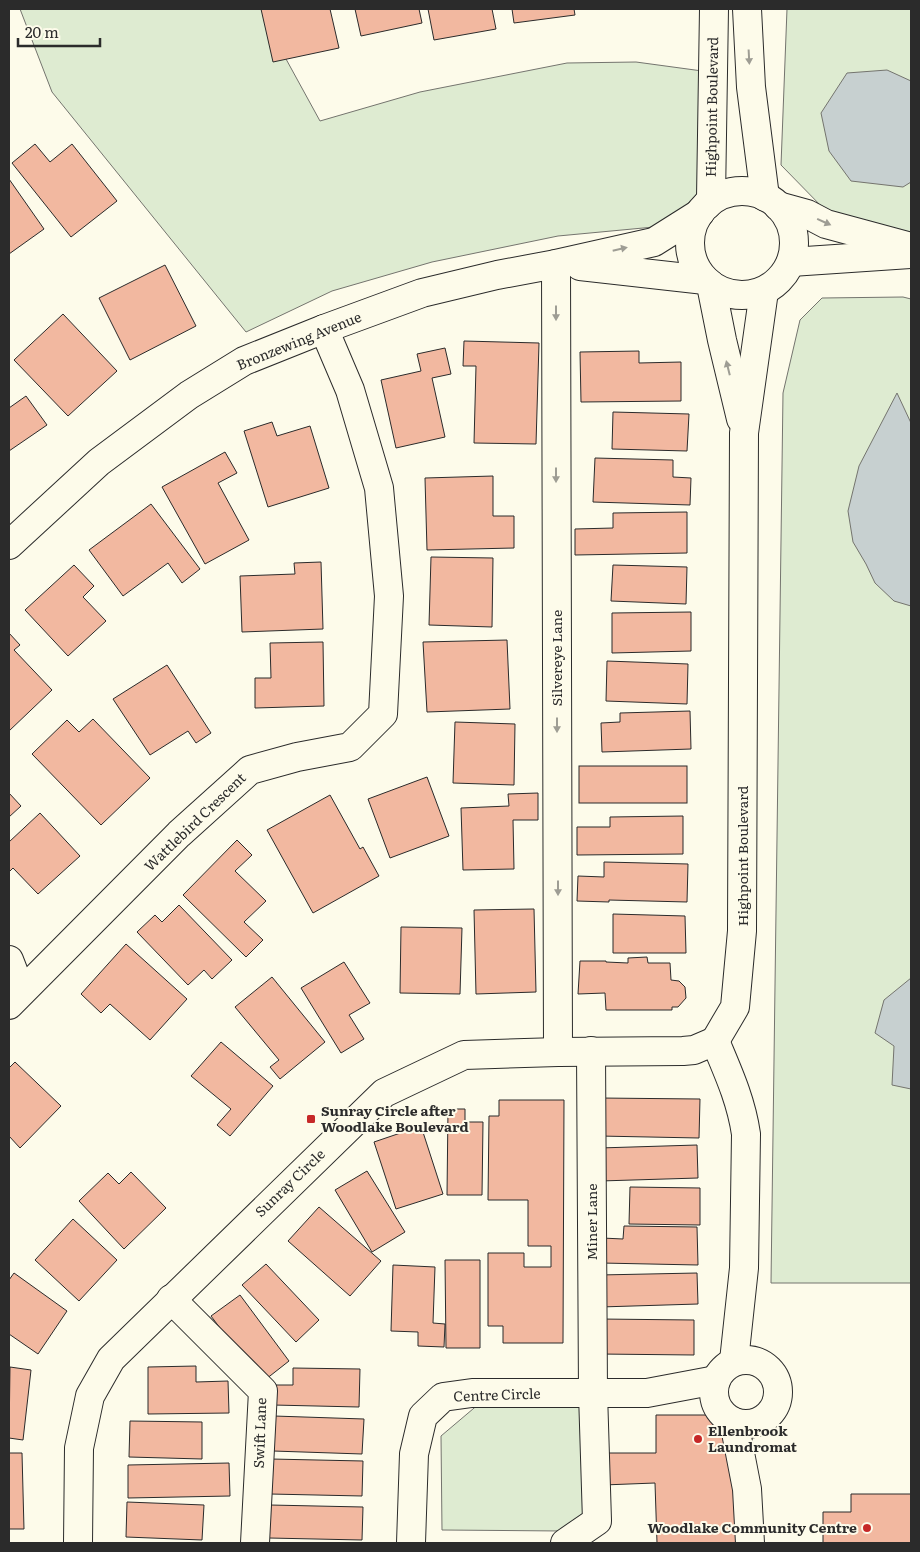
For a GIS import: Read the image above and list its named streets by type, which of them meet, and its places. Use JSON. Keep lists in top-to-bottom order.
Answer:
{
  "streets": {
    "street": [
      "Highpoint Boulevard",
      "Bronzewing Avenue",
      "Silvereye Lane",
      "Wattlebird Crescent",
      "Sunray Circle",
      "Miner Lane",
      "Centre Circle",
      "Swift Lane"
    ]
  },
  "crossings": [
    ["Highpoint Boulevard", "Bronzewing Avenue"],
    ["Highpoint Boulevard", "Sunray Circle"],
    ["Bronzewing Avenue", "Silvereye Lane"],
    ["Bronzewing Avenue", "Wattlebird Crescent"],
    ["Silvereye Lane", "Sunray Circle"],
    ["Sunray Circle", "Miner Lane"],
    ["Sunray Circle", "Swift Lane"],
    ["Miner Lane", "Centre Circle"]
  ],
  "one_way": ["Silvereye Lane"],
  "places": {
    "transit": ["Sunray Circle after Woodlake Boulevard"],
    "other": ["Ellenbrook Laundromat", "Woodlake Community Centre"]
  },
  "scale_bar": "20 m"
}
